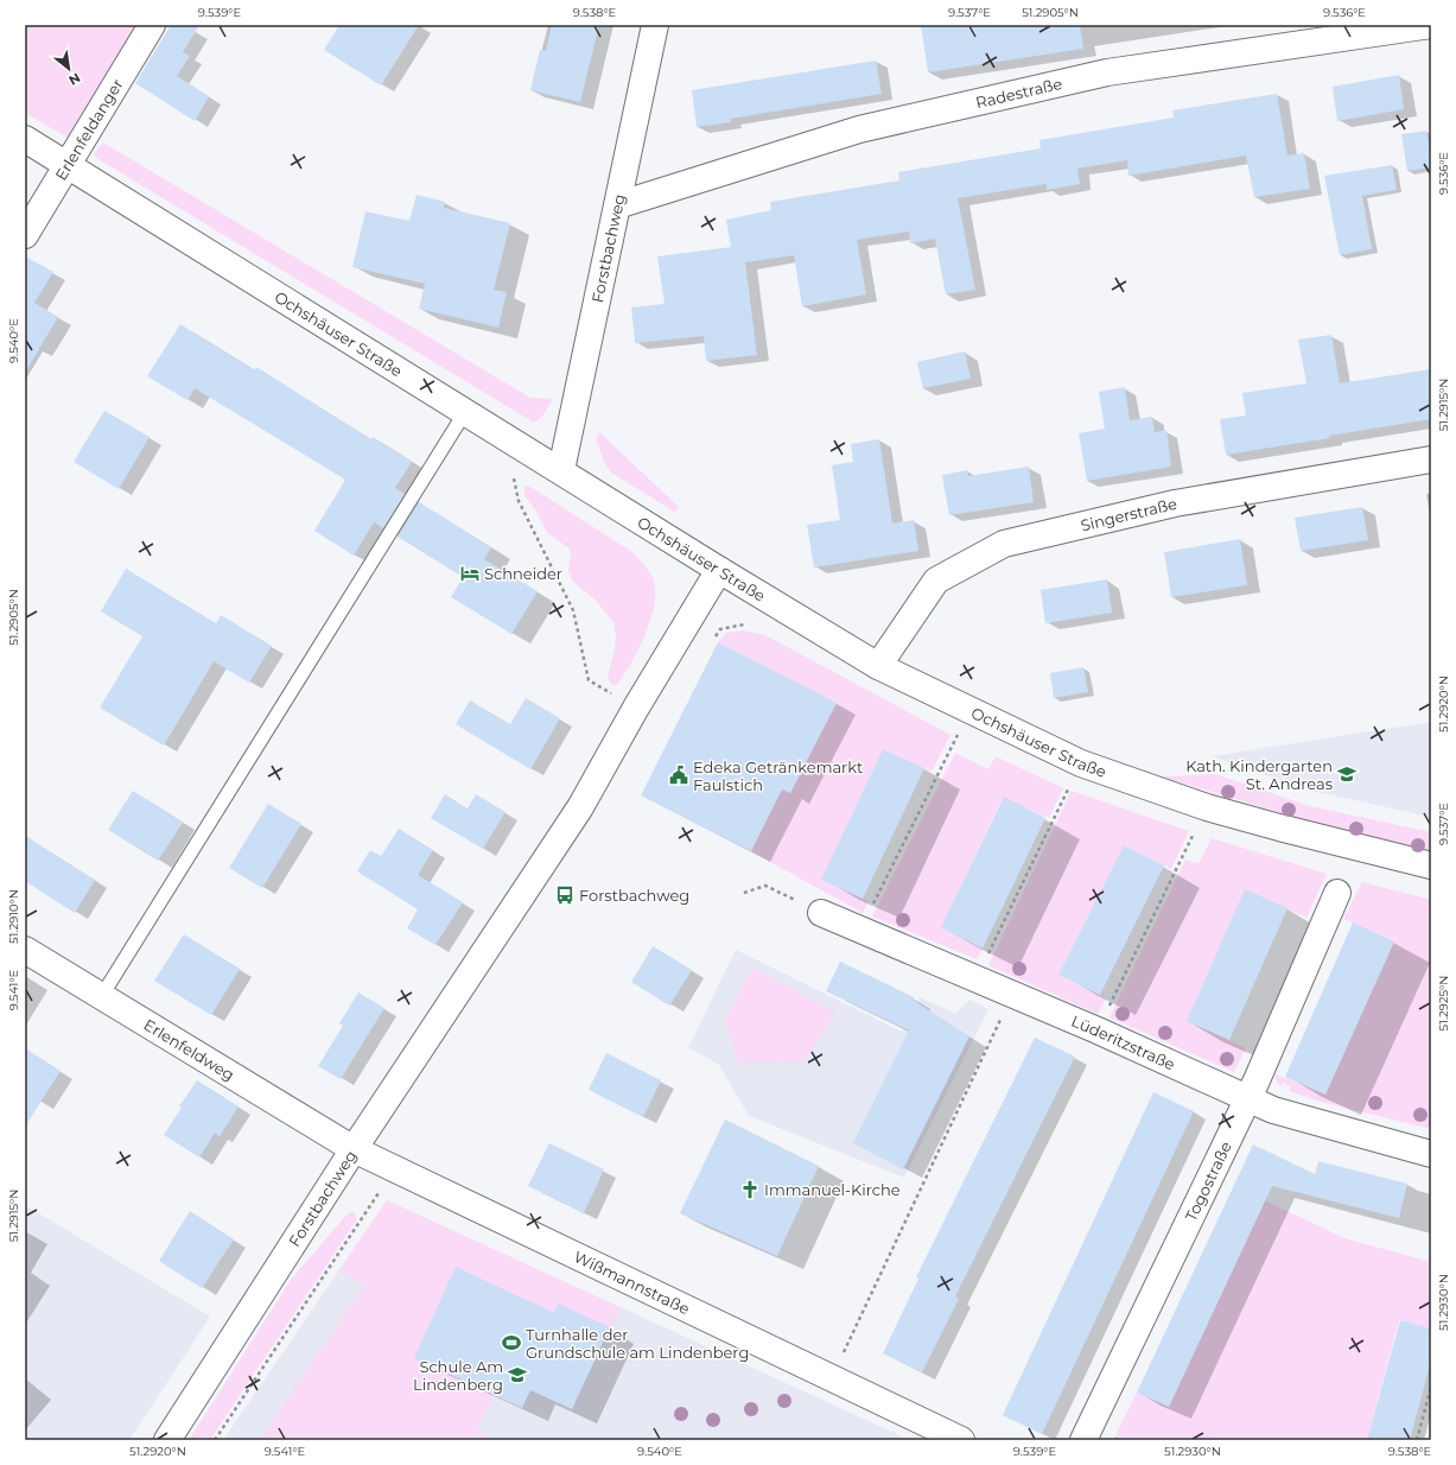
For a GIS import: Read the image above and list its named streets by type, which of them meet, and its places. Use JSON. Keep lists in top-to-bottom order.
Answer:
{
  "streets": {
    "street": [
      "Radestraße",
      "Erlenfeldanger",
      "Forstbachweg",
      "Ochshäuser Straße",
      "Singerstraße",
      "Lüderitzstraße",
      "Erlenfeldweg",
      "Togostraße",
      "Wißmannstraße"
    ]
  },
  "crossings": [
    ["Radestraße", "Forstbachweg"],
    ["Erlenfeldanger", "Ochshäuser Straße"],
    ["Forstbachweg", "Ochshäuser Straße"],
    ["Forstbachweg", "Erlenfeldweg"],
    ["Forstbachweg", "Wißmannstraße"],
    ["Ochshäuser Straße", "Singerstraße"],
    ["Lüderitzstraße", "Togostraße"],
    ["Erlenfeldweg", "Wißmannstraße"]
  ],
  "places": {
    "hotel": ["Schneider"],
    "school or university": ["Kath. Kindergarten St. Andreas", "Schule Am Lindenberg"],
    "public building": ["Edeka Getränkemarkt Faulstich"],
    "bus stop": ["Forstbachweg"],
    "church": ["Immanuel-Kirche"],
    "sports": ["Turnhalle der Grundschule am Lindenberg"]
  },
  "north": "bottom right",
  "coordinates": [
    "9.539°E",
    "9.538°E",
    "9.537°E",
    "51.2905°N",
    "9.536°E",
    "9.540°E",
    "51.2915°N",
    "51.2920°N",
    "51.2910°N",
    "9.541°E",
    "51.2925°N",
    "51.2930°N"
  ]
}
